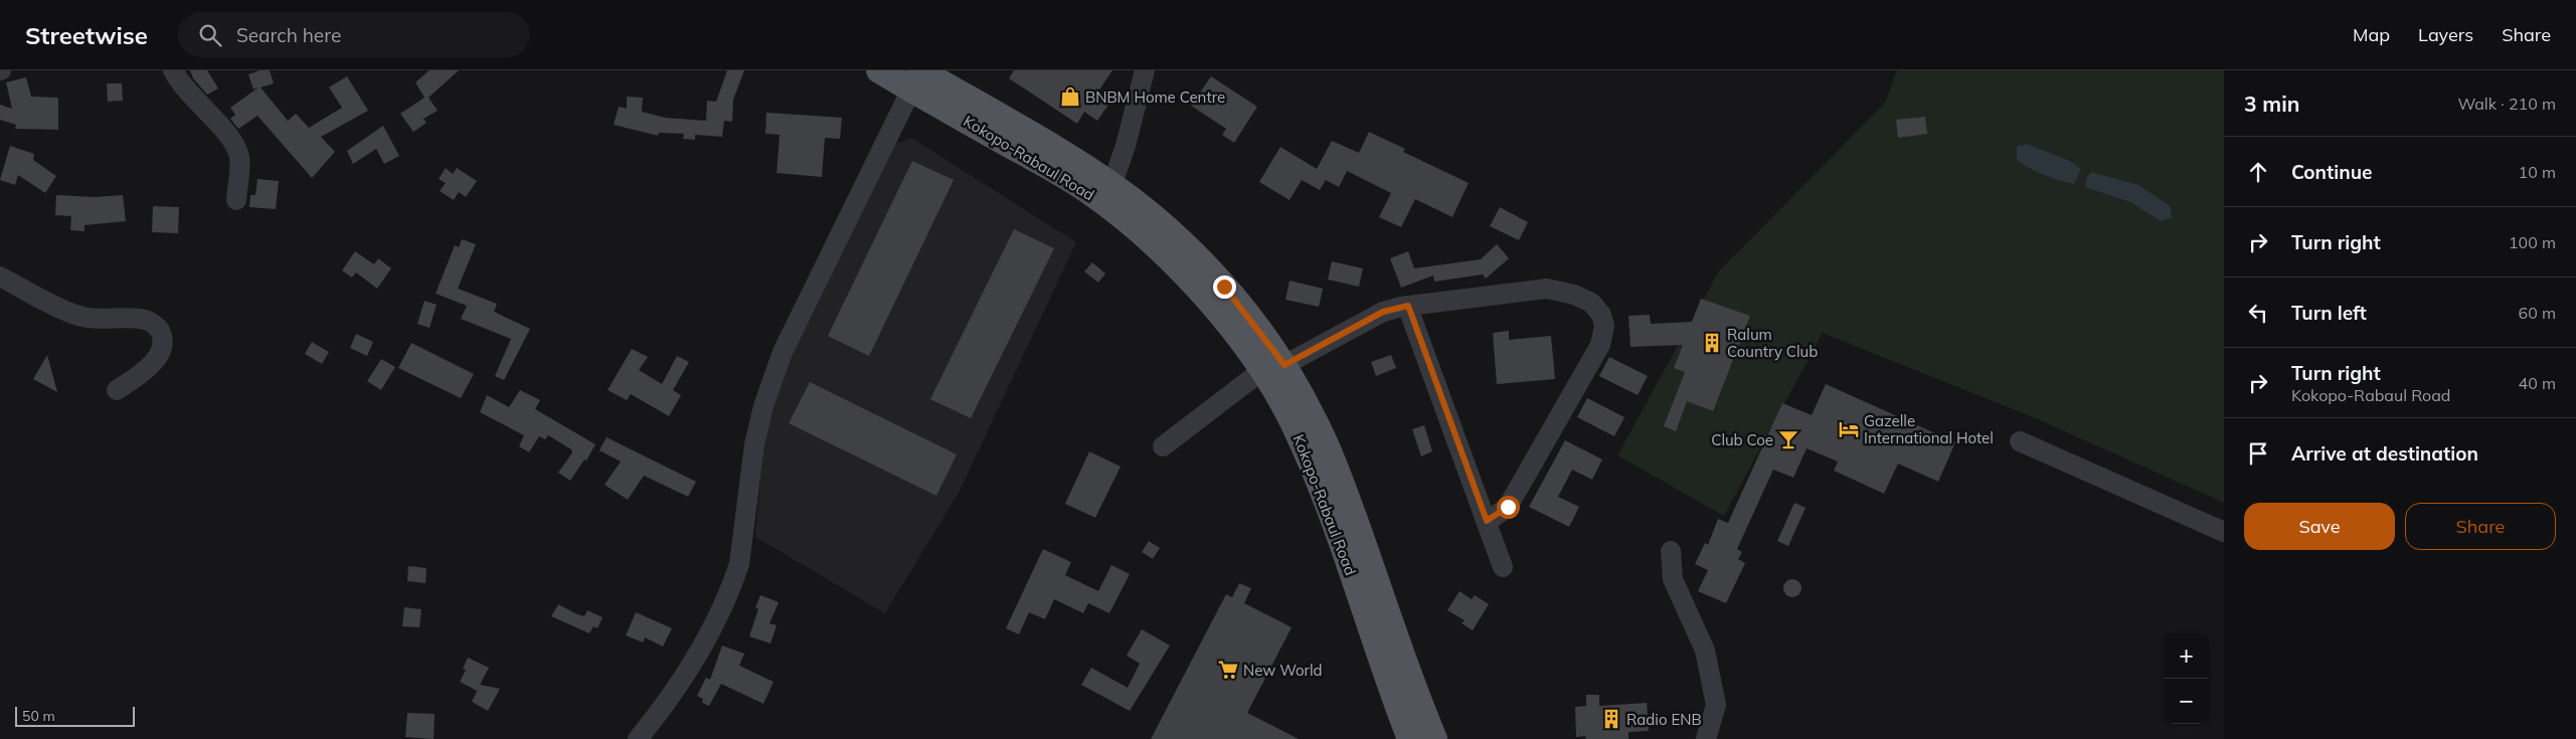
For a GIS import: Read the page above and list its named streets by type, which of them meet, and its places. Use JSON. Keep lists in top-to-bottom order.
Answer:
{
  "streets": {
    "main road": ["Kokopo-Rabaul Road"]
  },
  "places": {
    "shop": ["BNBM Home Centre"],
    "building": ["Ralum Country Club", "Radio ENB"],
    "hotel": ["Gazelle International Hotel"],
    "bar": ["Club Coe"],
    "supermarket": ["New World"]
  },
  "scale_bar": "50 m",
  "page": {
    "header": "Streetwise",
    "search": "Search here",
    "nav": ["Map", "Layers", "Share"],
    "heading": ["3 min", "Walk · 210 m"],
    "list": [
      ["Continue", "10 m"],
      ["Turn right", "100 m"],
      ["Turn left", "60 m"],
      ["Turn right", "Kokopo-Rabaul Road", "40 m"],
      "Arrive at destination"
    ],
    "buttons": ["Save", "Share"],
    "map_buttons": ["+", "−"],
    "scale": "50 m"
  }
}
